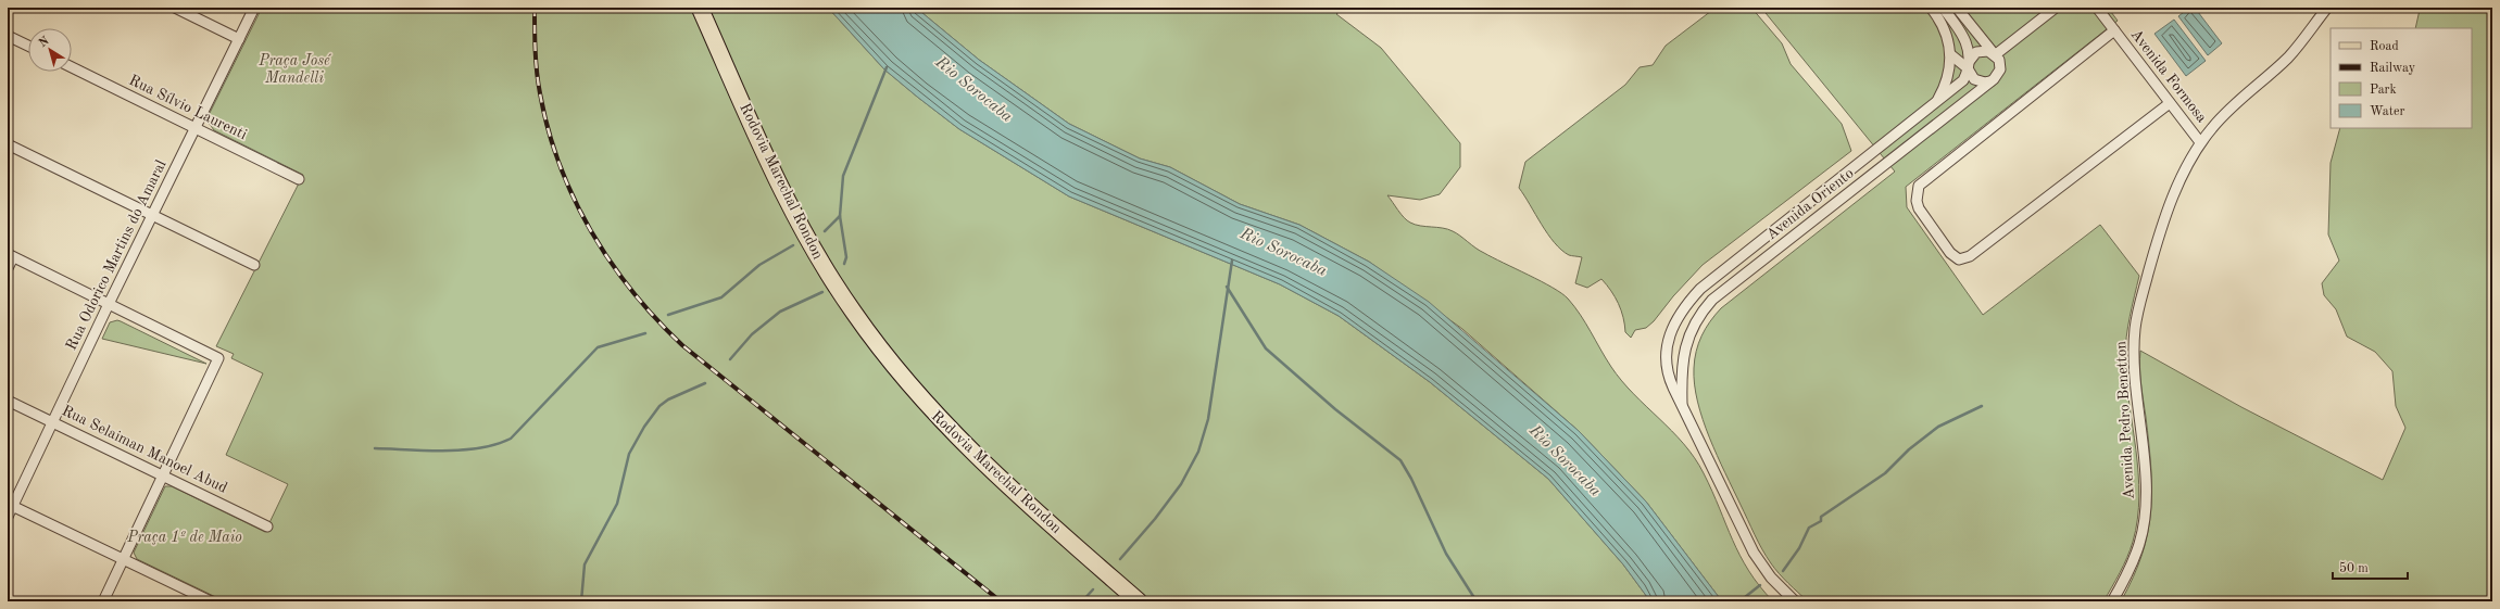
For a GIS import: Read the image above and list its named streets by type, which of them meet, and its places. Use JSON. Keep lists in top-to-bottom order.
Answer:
{
  "streets": {
    "main road": ["Rodovia Marechal Rondon"],
    "street": [
      "Avenida Formosa",
      "Rua Sílvio Laurenti",
      "Avenida Oriento",
      "Rua Odorico Martins do Amaral",
      "Avenida Pedro Benetton",
      "Rua Selaiman Manoel Abud"
    ]
  },
  "crossings": [
    ["Avenida Formosa", "Avenida Pedro Benetton"],
    ["Rua Sílvio Laurenti", "Rua Odorico Martins do Amaral"],
    ["Rua Odorico Martins do Amaral", "Rua Selaiman Manoel Abud"]
  ],
  "water": ["Rio Sorocaba"],
  "parks": ["Praça José Mandelli", "Praça 1º de Maio"],
  "legend": [
    "Road",
    "Railway",
    "Park",
    "Water"
  ],
  "scale_bar": "50 m",
  "north": "top left"
}
